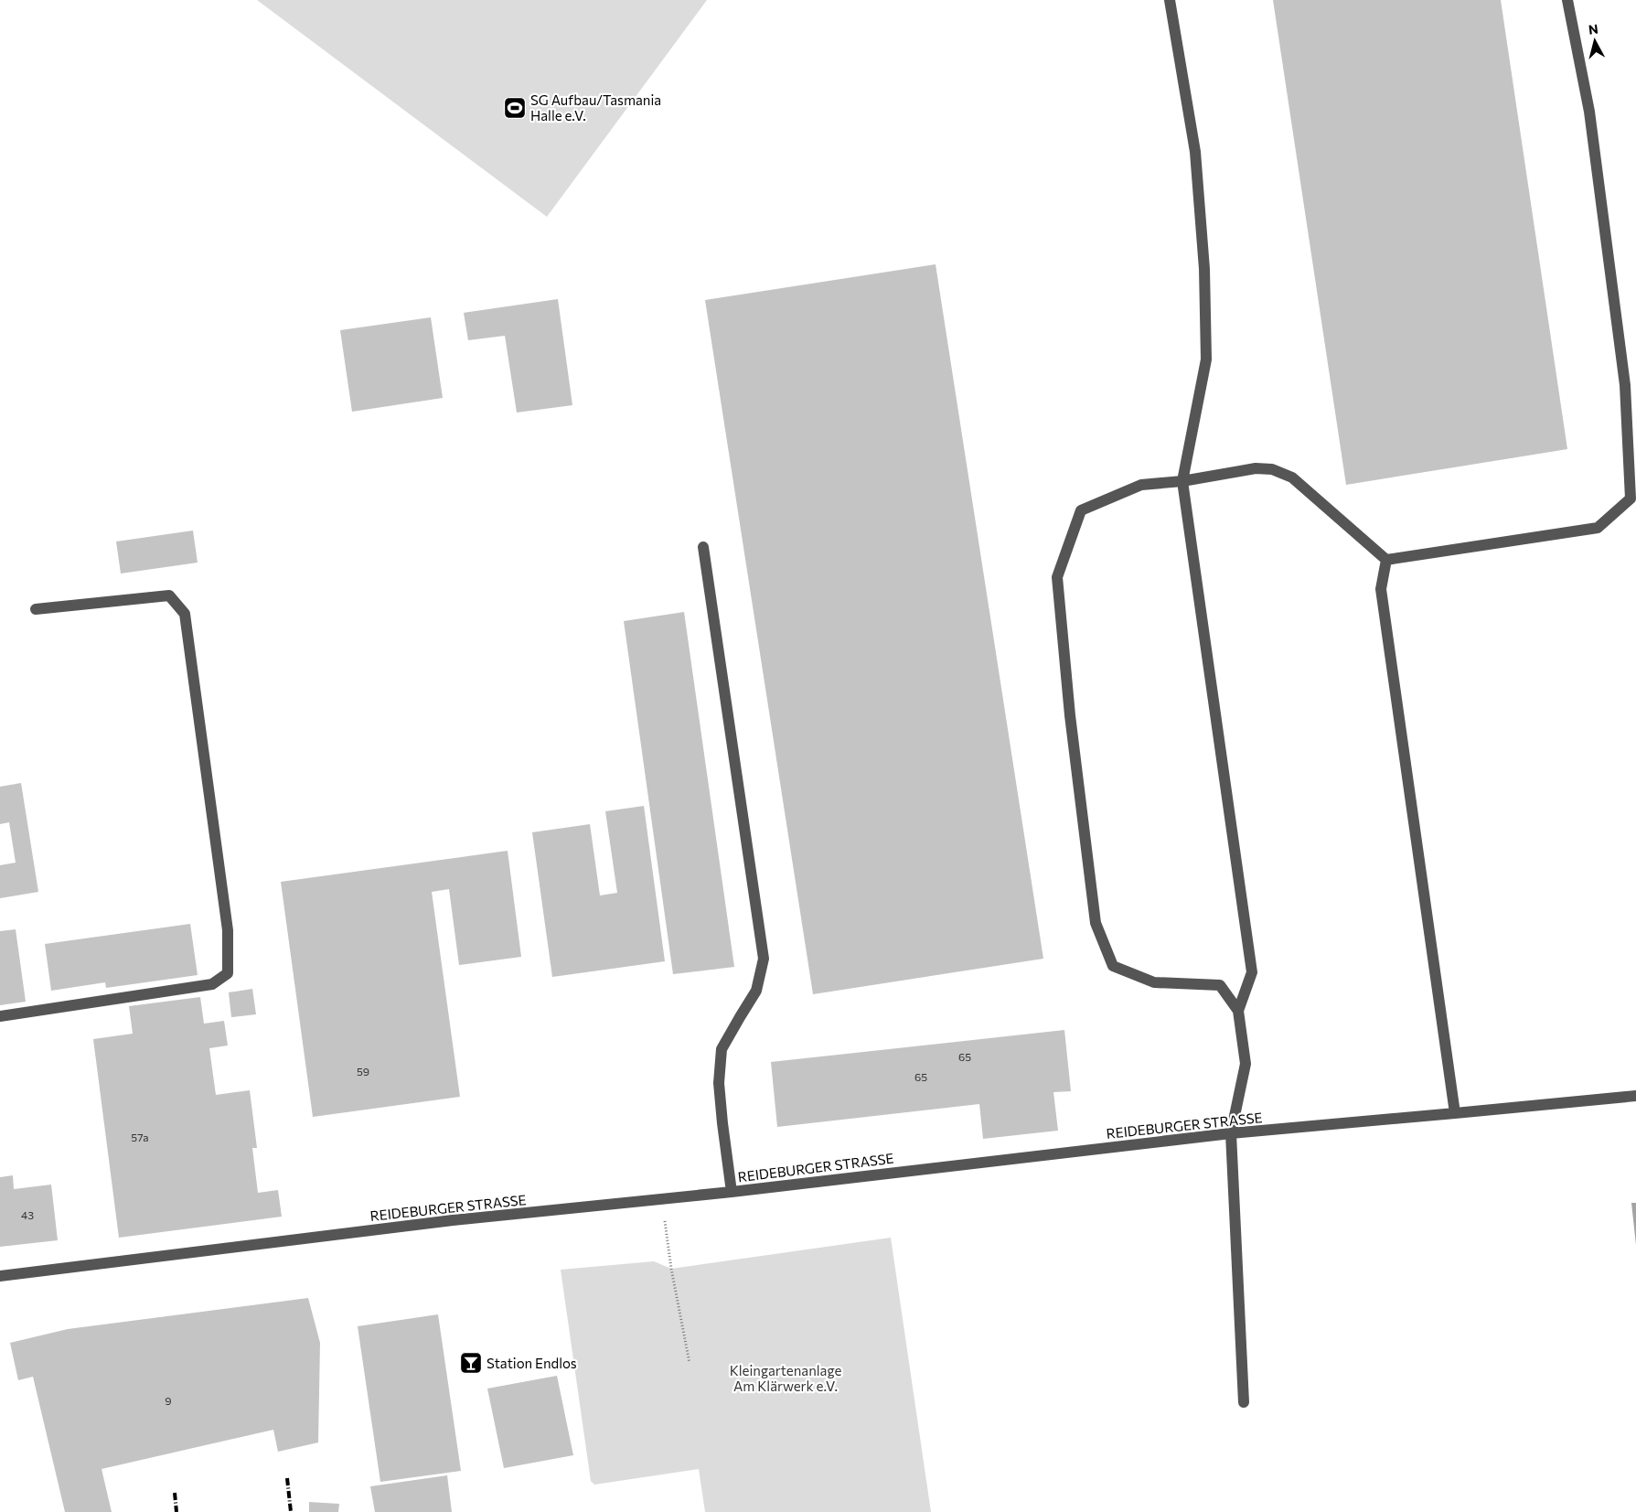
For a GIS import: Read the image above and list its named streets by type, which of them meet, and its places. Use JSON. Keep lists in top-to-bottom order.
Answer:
{
  "streets": {
    "street": ["REIDEBURGER STRASSE"]
  },
  "parks": ["Kleingartenanlage Am Klärwerk e.V."],
  "places": {
    "sports": ["SG Aufbau/Tasmania Halle e.V."],
    "bar": ["Station Endlos"]
  },
  "house_numbers": [
    "65",
    "59",
    "65",
    "57a",
    "43",
    "9"
  ],
  "north": "top"
}
